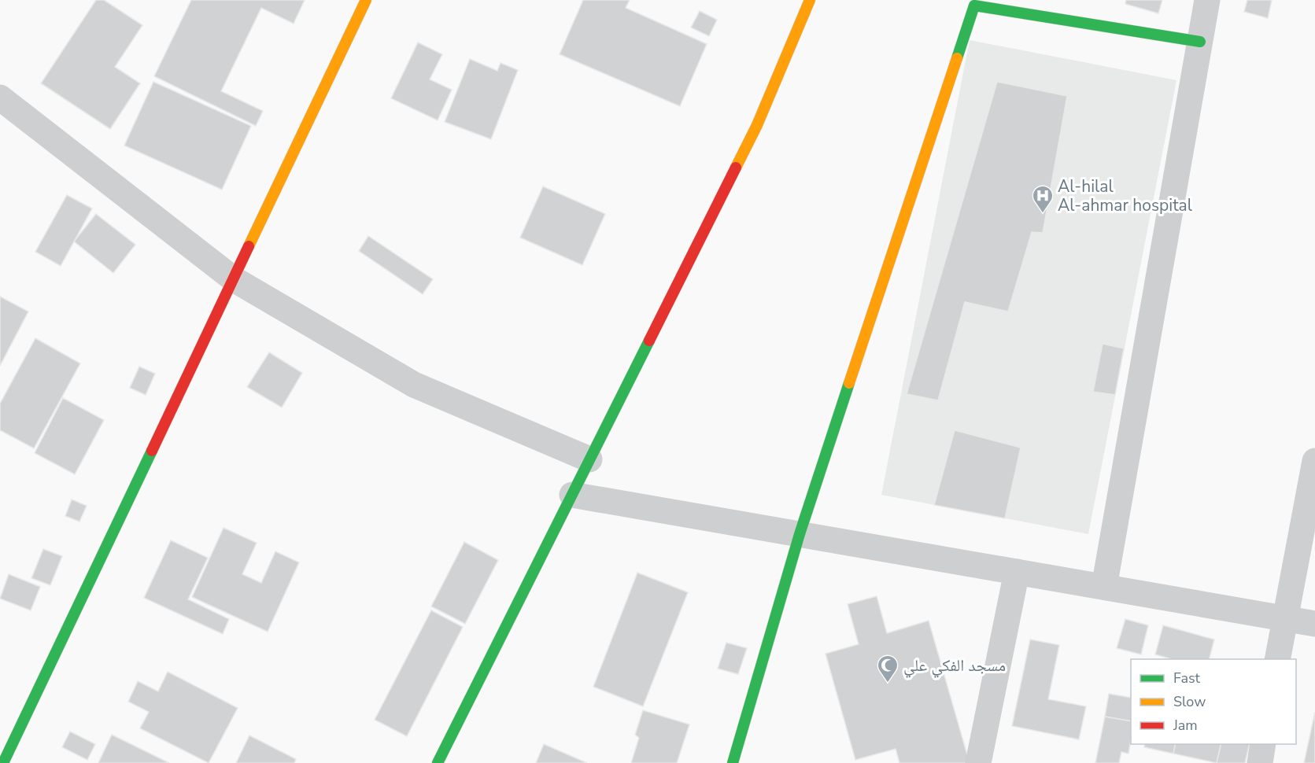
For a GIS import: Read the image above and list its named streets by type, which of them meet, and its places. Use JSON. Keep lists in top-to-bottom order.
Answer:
{
  "places": {
    "hospital": ["Al-hilal Al-ahmar hospital"],
    "mosque": ["مسجد الفكي علي"]
  },
  "legend": ["Fast", "Slow", "Jam"]
}
